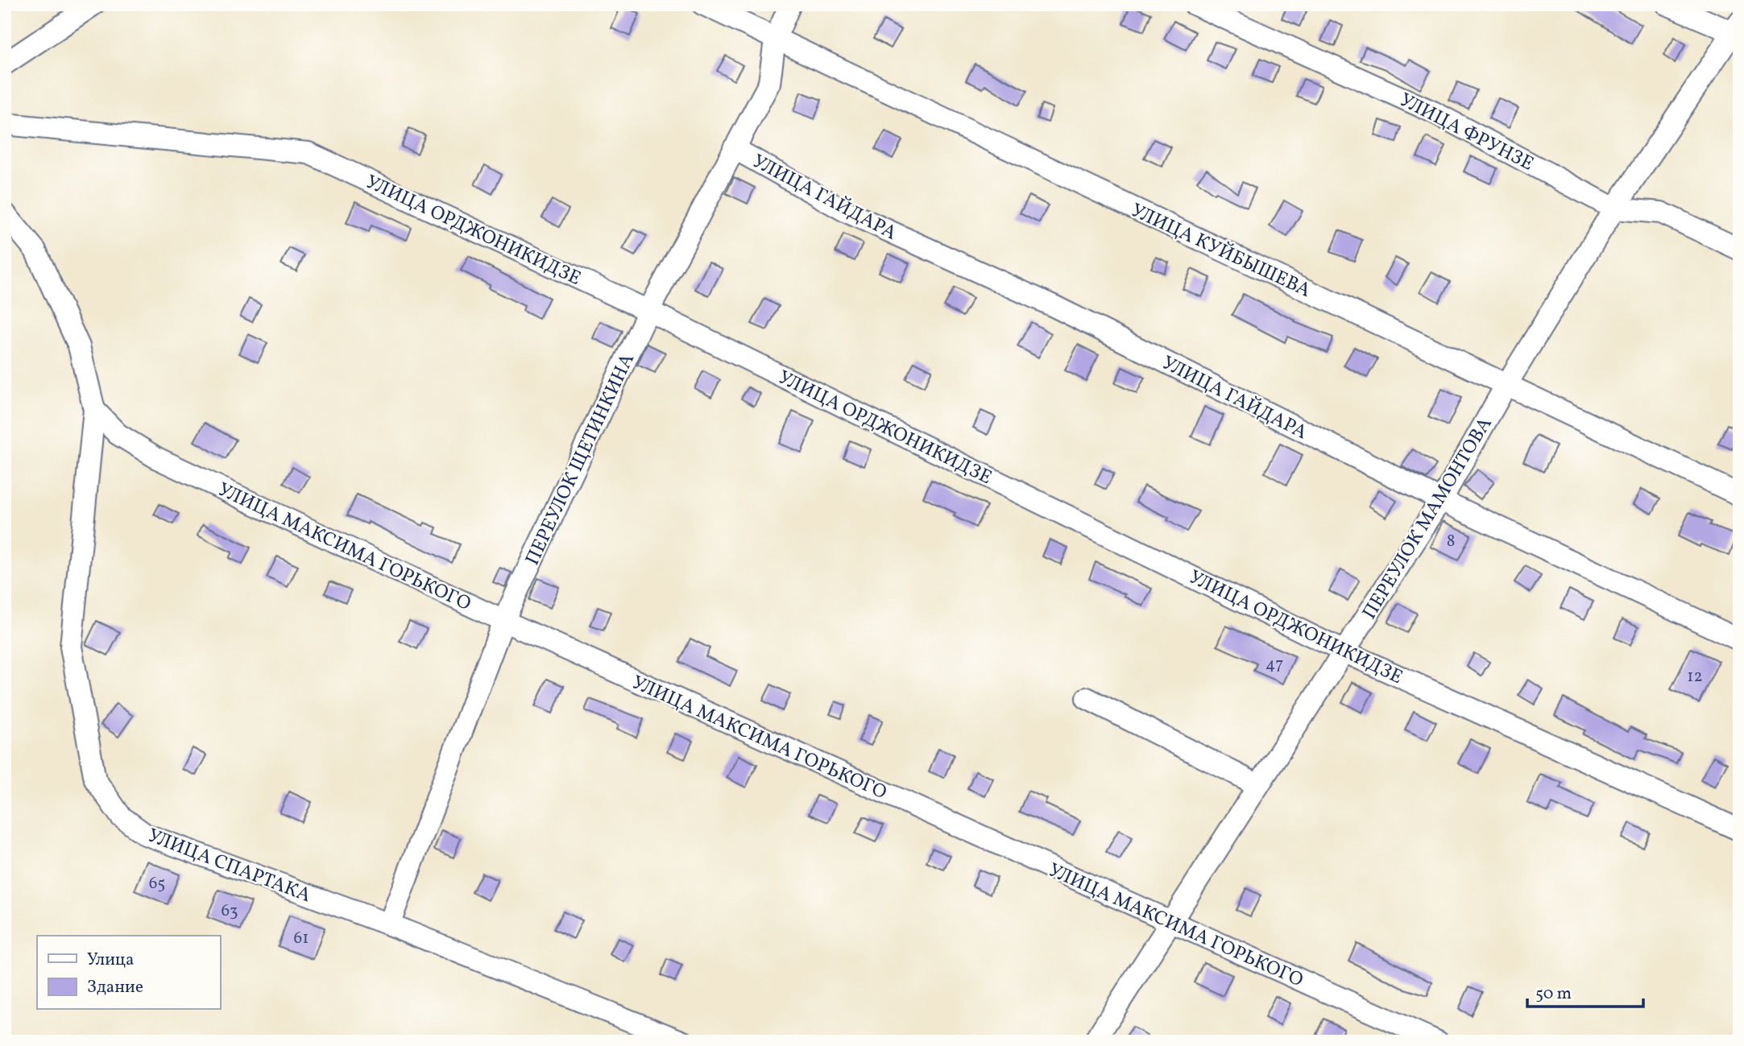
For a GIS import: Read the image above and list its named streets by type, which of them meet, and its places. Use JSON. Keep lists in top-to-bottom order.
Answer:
{
  "streets": {
    "street": [
      "УЛИЦА ФРУНЗЕ",
      "УЛИЦА ГАЙДАРА",
      "УЛИЦА ОРДЖОНИКИДЗЕ",
      "УЛИЦА КУЙБЫШЕВА",
      "ПЕРЕУЛОК ЩЕТИНКИНА",
      "ПЕРЕУЛОК МАМОНТОВА",
      "УЛИЦА МАКСИМА ГОРЬКОГО",
      "УЛИЦА СПАРТАКА"
    ]
  },
  "crossings": [
    ["УЛИЦА ФРУНЗЕ", "ПЕРЕУЛОК МАМОНТОВА"],
    ["УЛИЦА ГАЙДАРА", "ПЕРЕУЛОК ЩЕТИНКИНА"],
    ["УЛИЦА ГАЙДАРА", "ПЕРЕУЛОК МАМОНТОВА"],
    ["УЛИЦА ОРДЖОНИКИДЗЕ", "ПЕРЕУЛОК ЩЕТИНКИНА"],
    ["УЛИЦА ОРДЖОНИКИДЗЕ", "ПЕРЕУЛОК МАМОНТОВА"],
    ["УЛИЦА КУЙБЫШЕВА", "ПЕРЕУЛОК ЩЕТИНКИНА"],
    ["УЛИЦА КУЙБЫШЕВА", "ПЕРЕУЛОК МАМОНТОВА"],
    ["ПЕРЕУЛОК ЩЕТИНКИНА", "УЛИЦА МАКСИМА ГОРЬКОГО"],
    ["ПЕРЕУЛОК ЩЕТИНКИНА", "УЛИЦА СПАРТАКА"],
    ["ПЕРЕУЛОК МАМОНТОВА", "УЛИЦА МАКСИМА ГОРЬКОГО"],
    ["УЛИЦА МАКСИМА ГОРЬКОГО", "УЛИЦА СПАРТАКА"]
  ],
  "house_numbers": [
    "8",
    "47",
    "12",
    "65",
    "63",
    "61"
  ],
  "legend": ["Улица", "Здание"],
  "scale_bar": "50 m"
}
